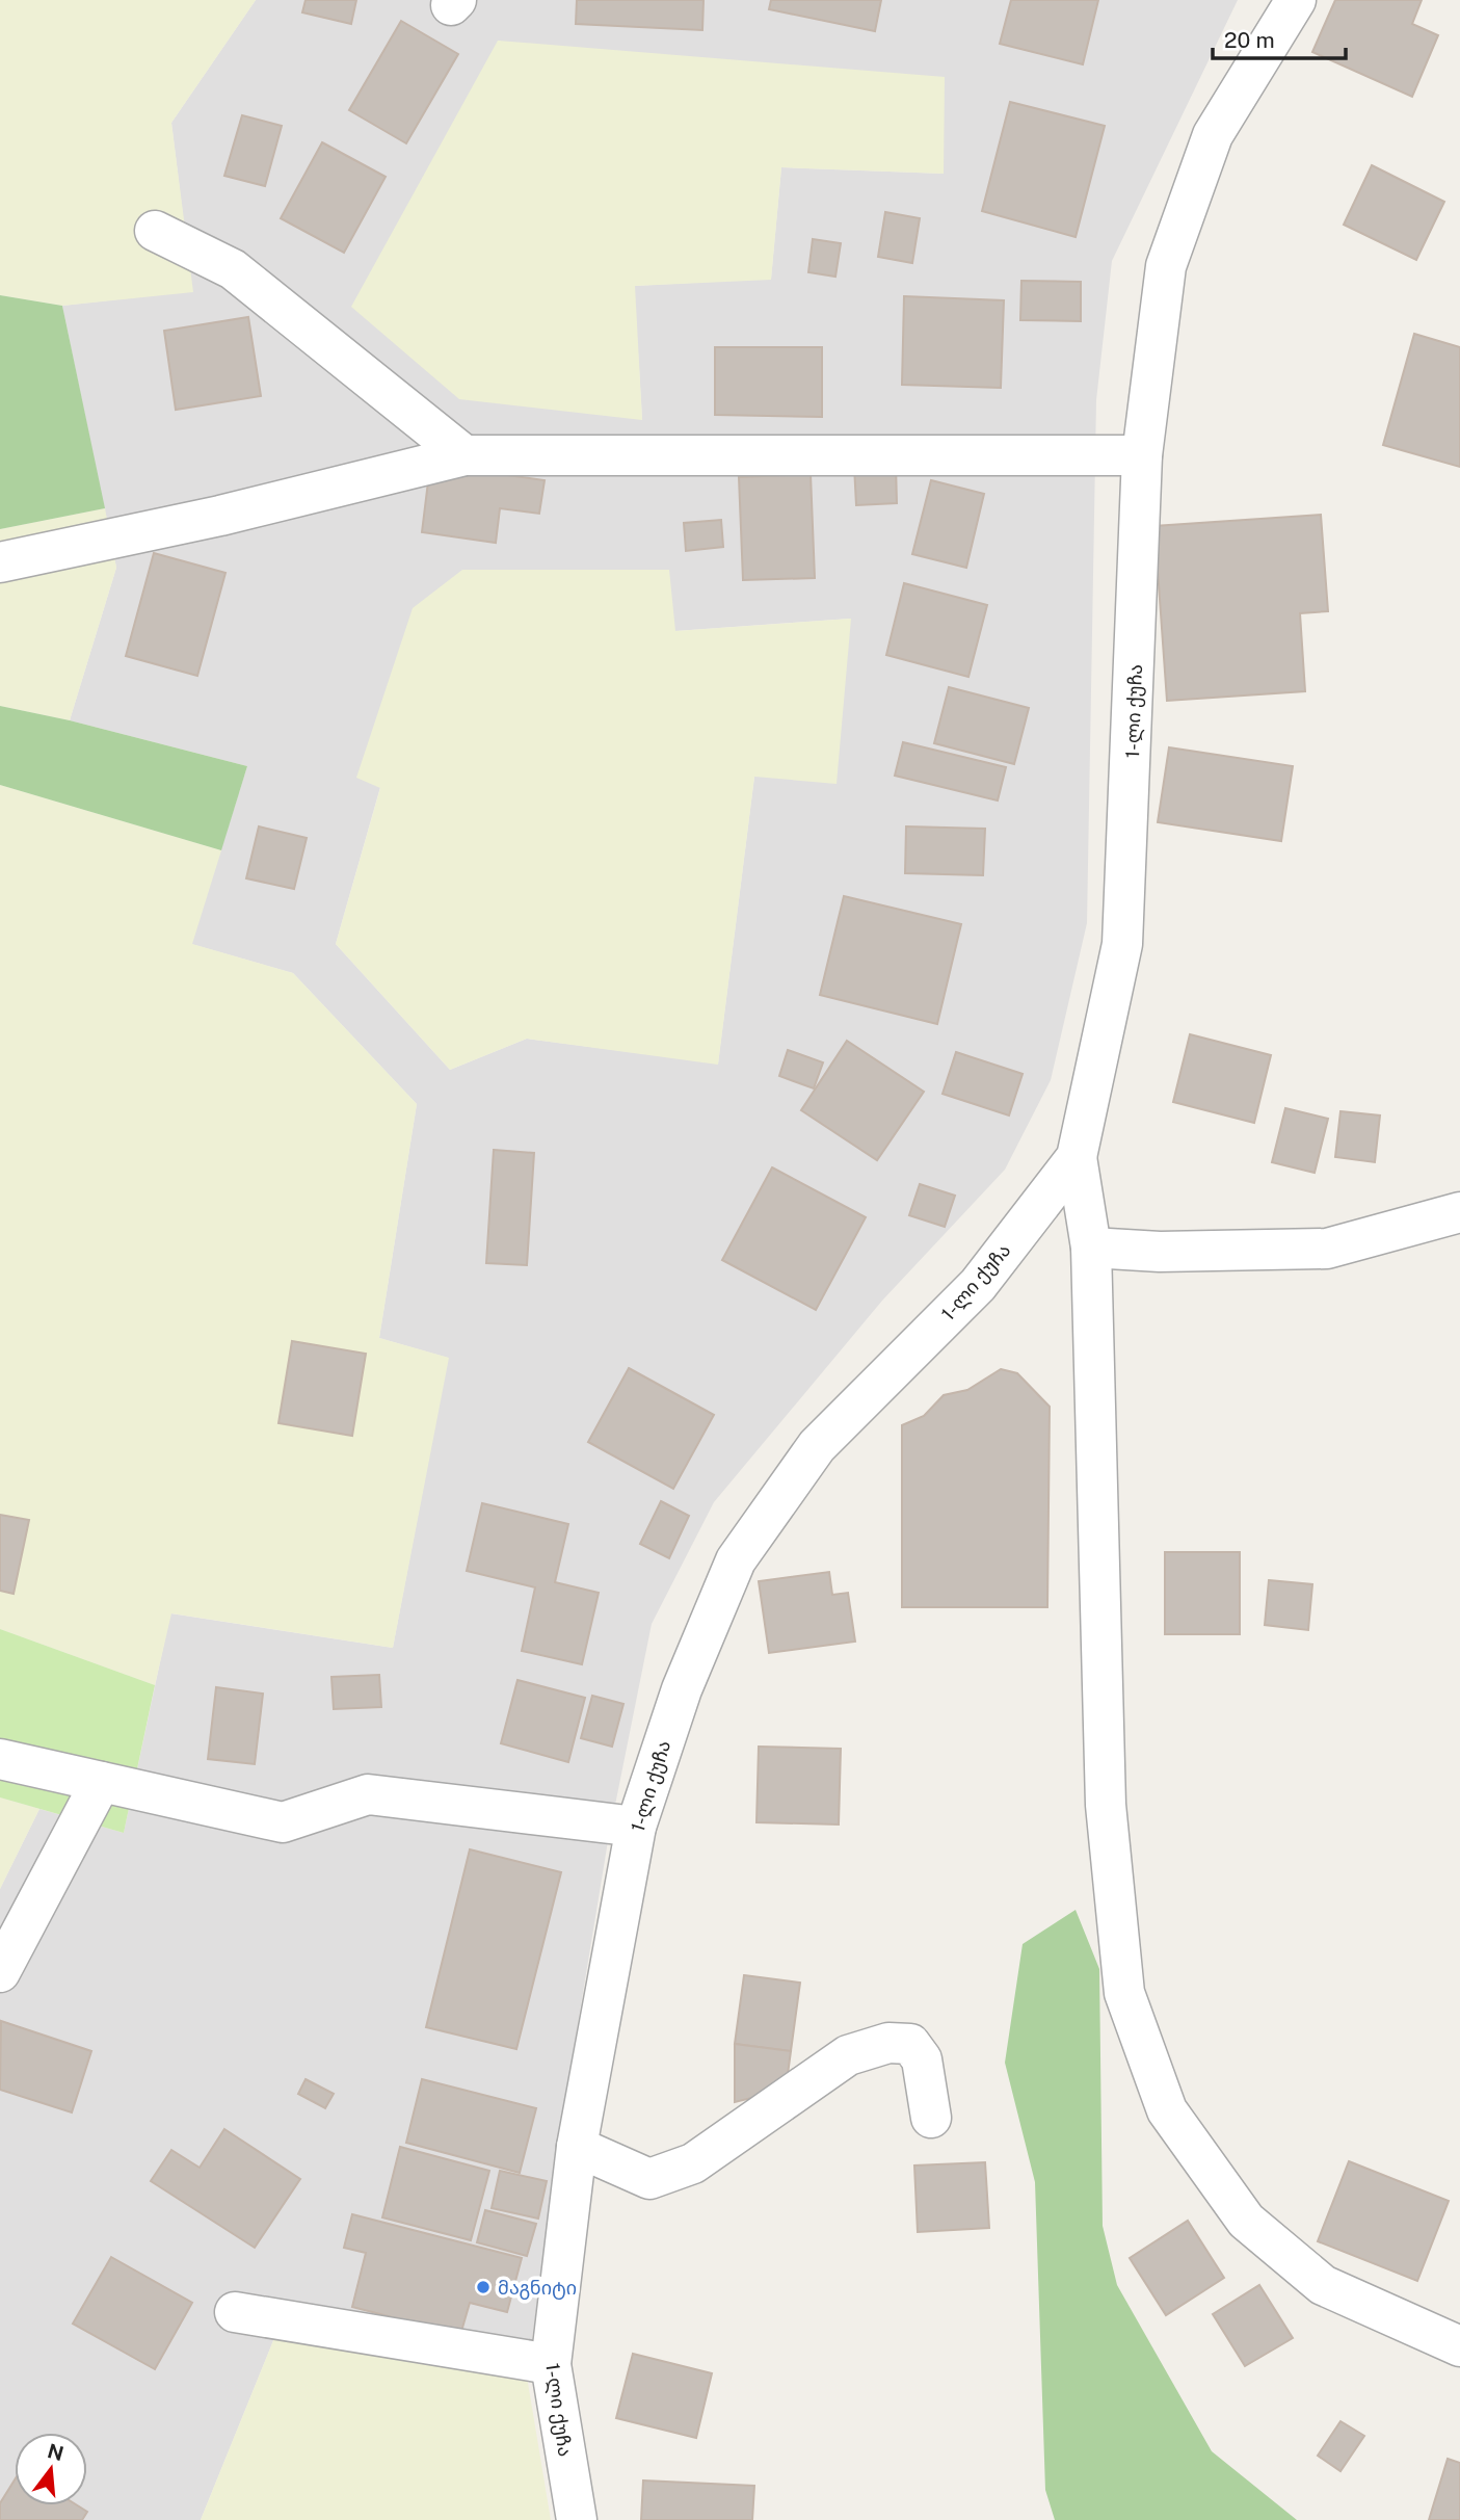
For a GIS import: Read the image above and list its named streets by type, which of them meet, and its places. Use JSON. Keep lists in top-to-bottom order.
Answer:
{
  "streets": {
    "street": ["1-ლი ქუჩა"]
  },
  "places": ["მაგნიტი"],
  "scale_bar": "20 m",
  "north": "top"
}
